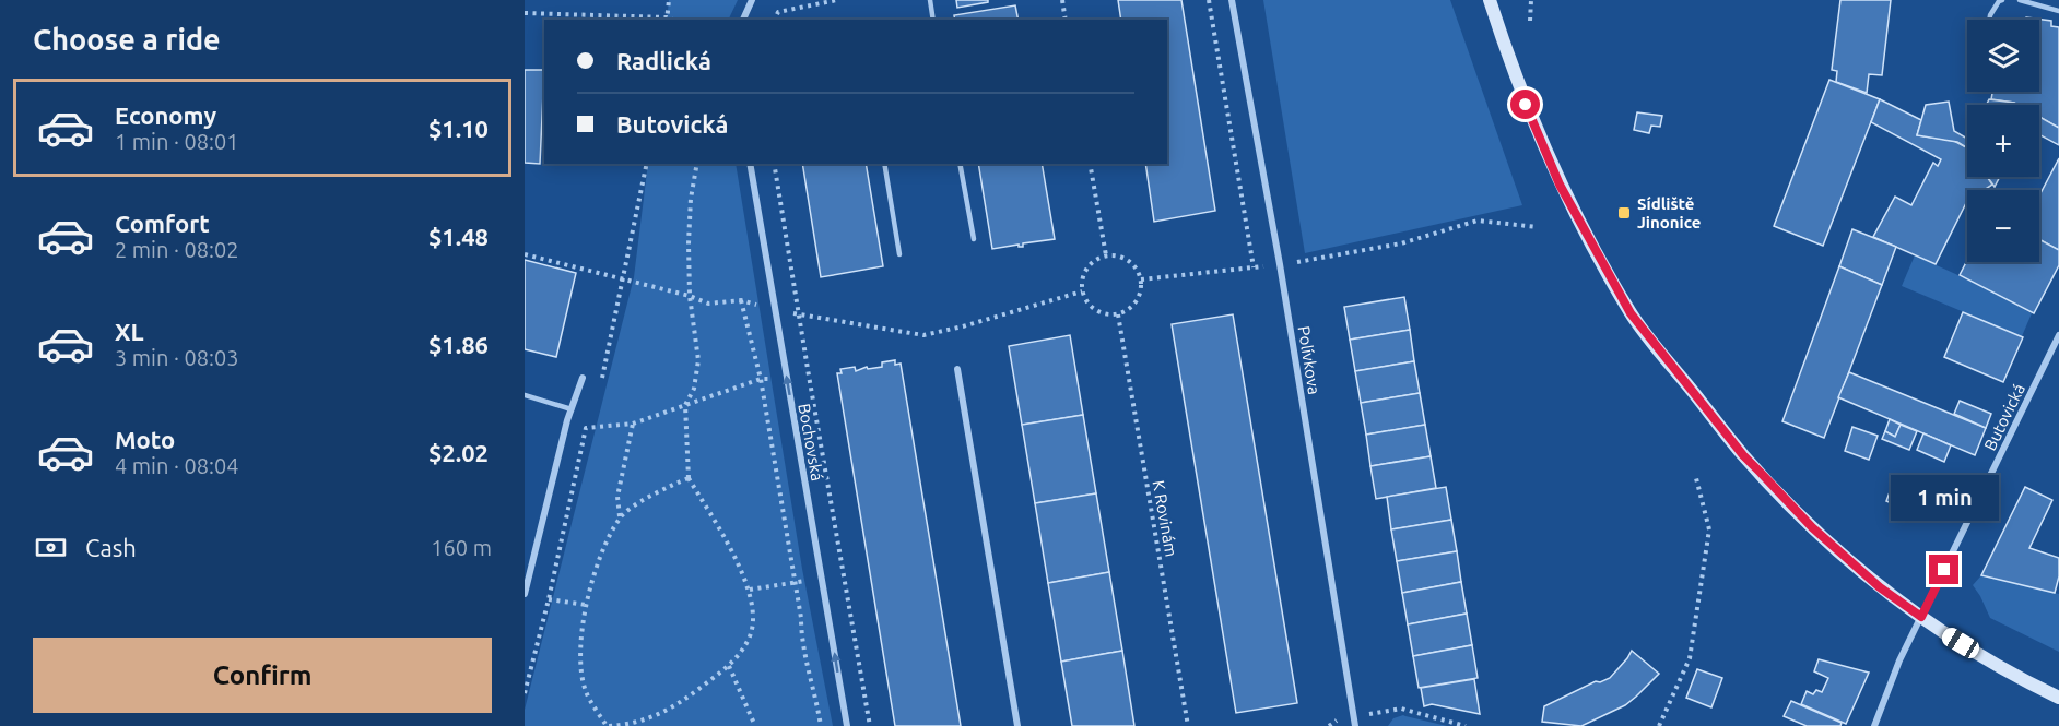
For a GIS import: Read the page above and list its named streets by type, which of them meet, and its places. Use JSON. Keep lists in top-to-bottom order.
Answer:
{
  "streets": {
    "street": ["Polívkova", "Butovická", "Bochovská"],
    "path": ["K Rovinám"]
  },
  "one_way": ["Bochovská"],
  "places": {
    "transit": ["Sídliště Jinonice"]
  },
  "page": {
    "heading": "Choose a ride",
    "map_buttons": ["+", "−"],
    "banner": ["Radlická", "Butovická"],
    "list": [
      {
        "name": "Economy",
        "note": "1 min · 08:01",
        "value": "$1.10"
      },
      {
        "name": "Comfort",
        "note": "2 min · 08:02",
        "value": "$1.48"
      },
      {
        "name": "XL",
        "note": "3 min · 08:03",
        "value": "$1.86"
      },
      {
        "name": "Moto",
        "note": "4 min · 08:04",
        "value": "$2.02"
      }
    ],
    "bubble": "1 min",
    "pay": ["Cash", "160 m"],
    "buttons": "Confirm"
  }
}
